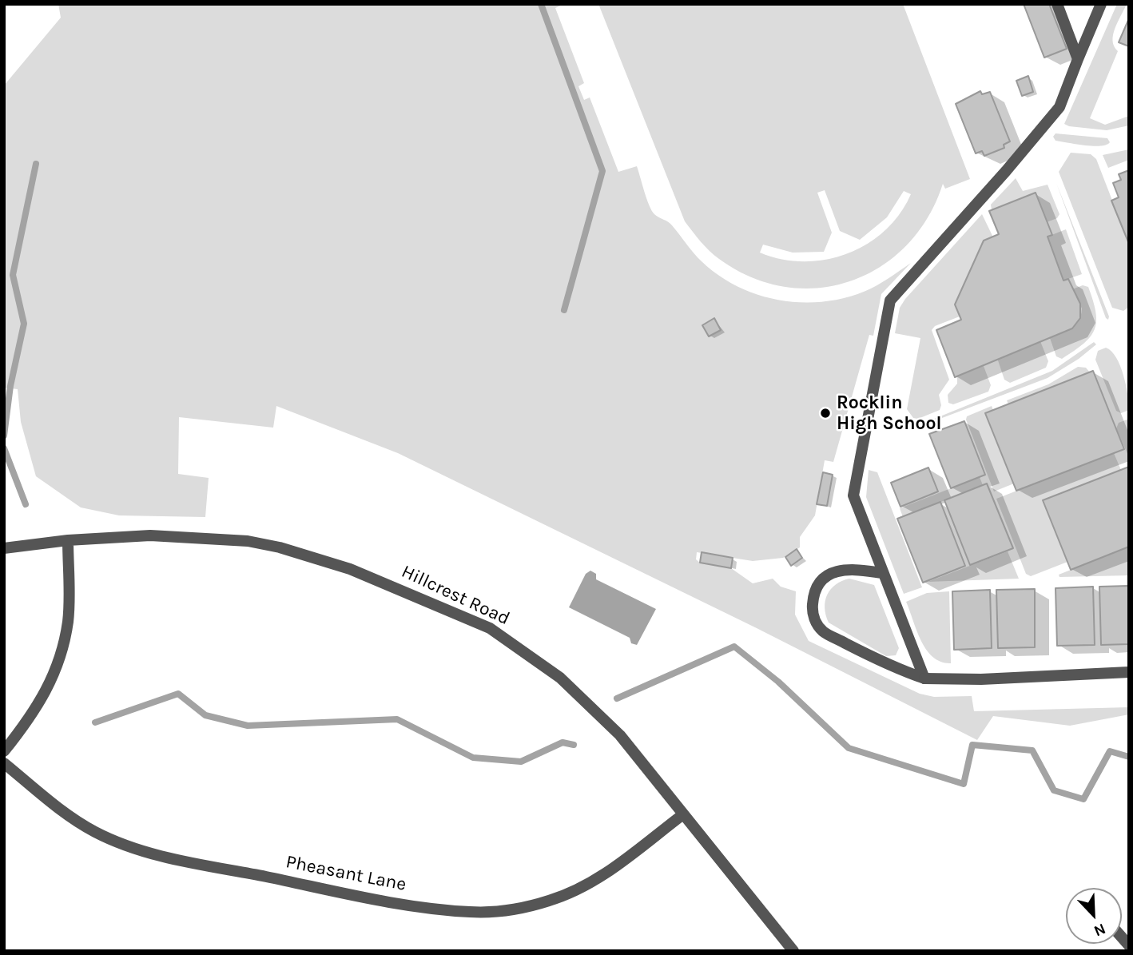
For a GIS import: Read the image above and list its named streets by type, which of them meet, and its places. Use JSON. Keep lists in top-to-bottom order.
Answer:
{
  "streets": {
    "street": ["Hillcrest Road", "Pheasant Lane"]
  },
  "crossings": [
    ["Hillcrest Road", "Pheasant Lane"]
  ],
  "places": ["Rocklin High School"],
  "north": "bottom right"
}
